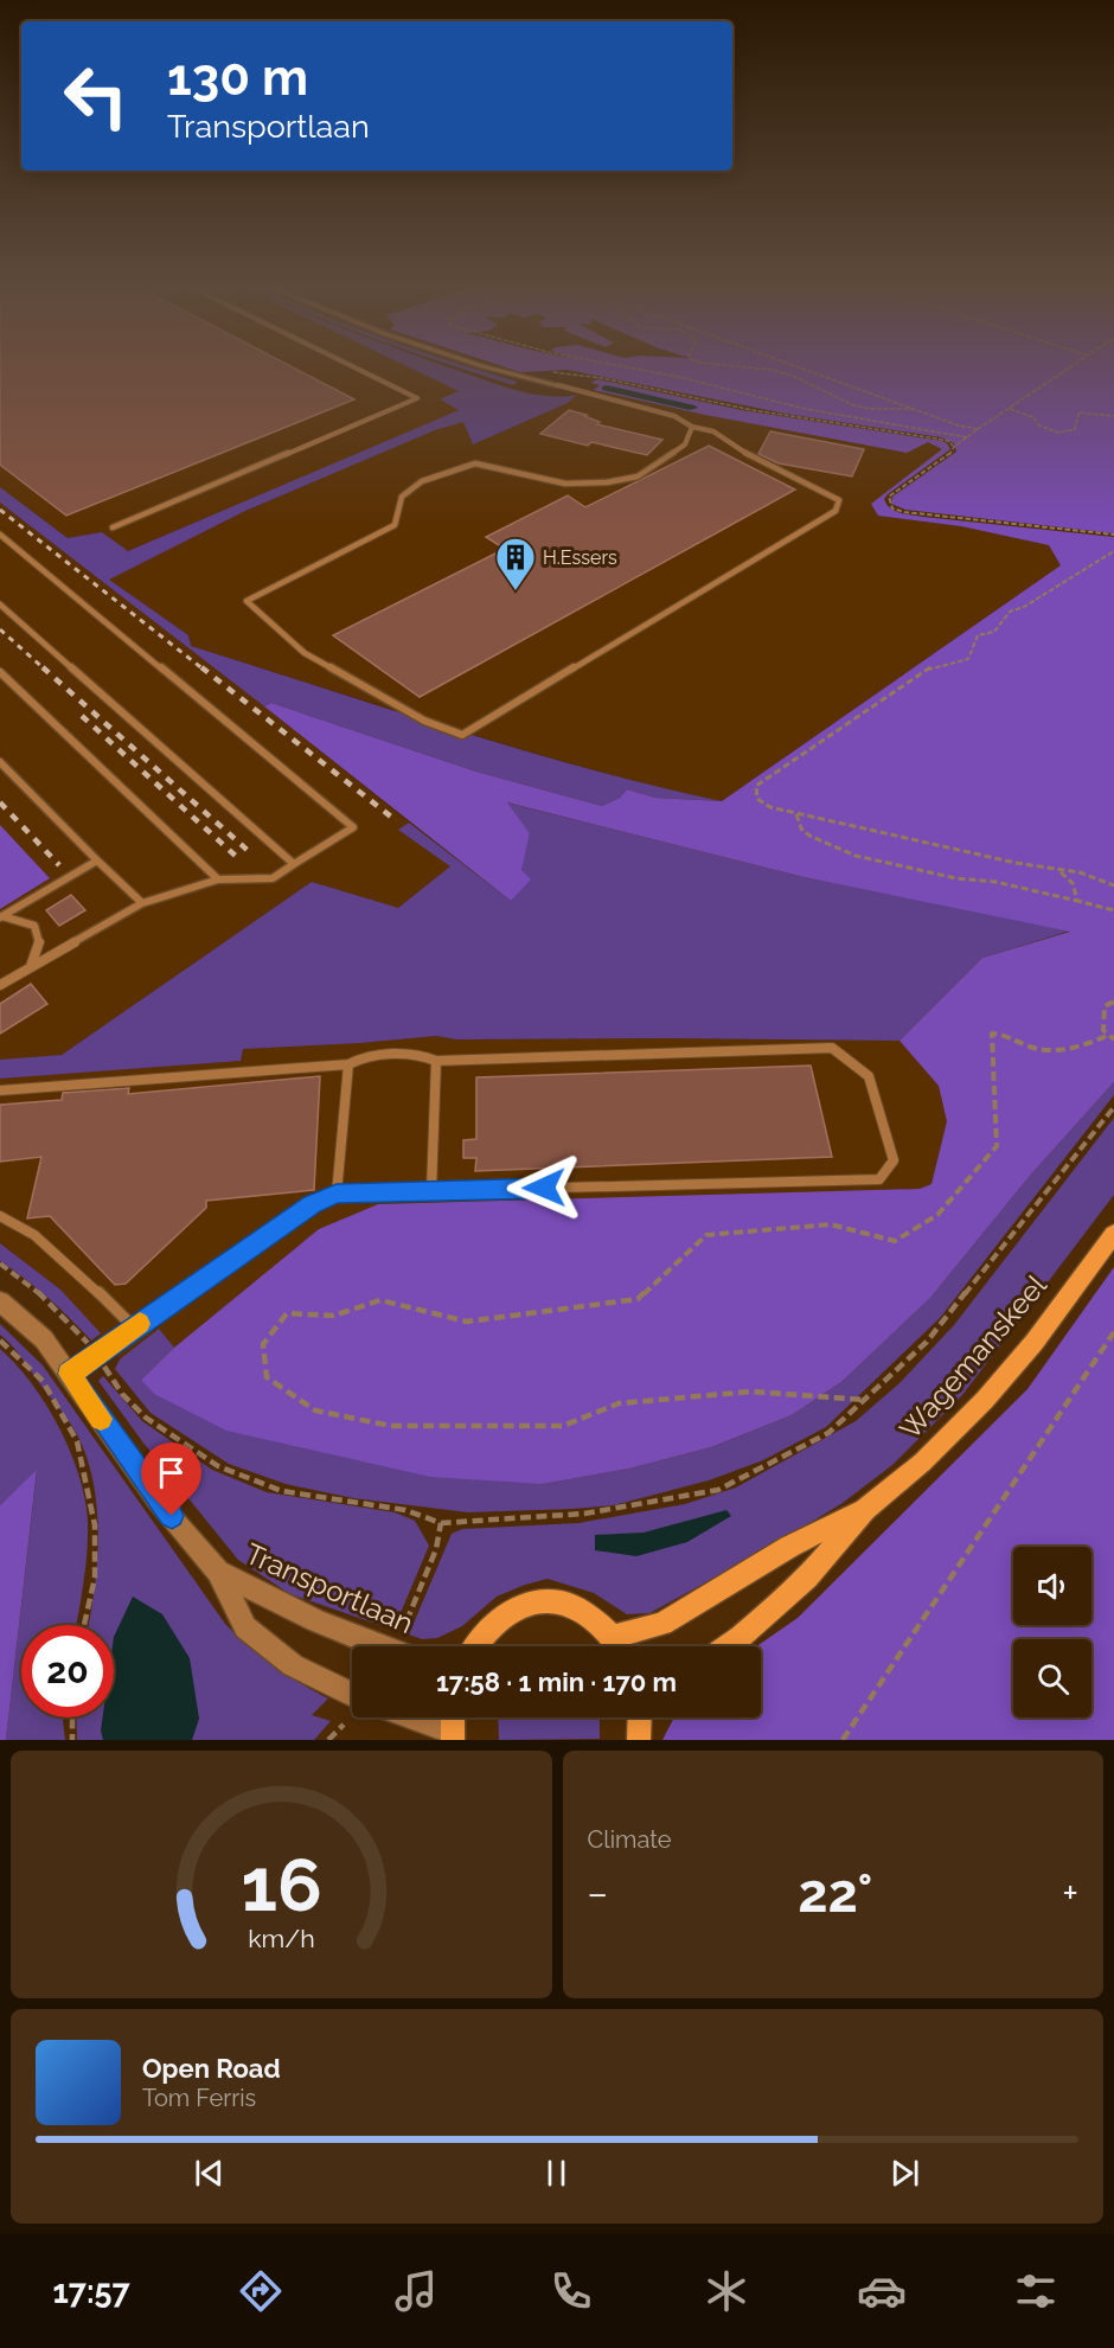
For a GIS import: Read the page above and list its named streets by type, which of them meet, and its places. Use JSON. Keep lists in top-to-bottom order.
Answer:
{
  "streets": {
    "main road": ["Wagemanskeel"],
    "street": ["Transportlaan"]
  },
  "places": {
    "building": ["H.Essers"]
  },
  "page": {
    "turn": ["130 m", "Transportlaan"],
    "limit": "20",
    "trip": "17:58 · 1 min · 170 m",
    "tile": "Climate",
    "heat": ["−", "22°", "+"],
    "song": ["Open Road", "Tom Ferris"],
    "tabs": "17:57",
    "gauge": ["16", "km/h"]
  }
}
